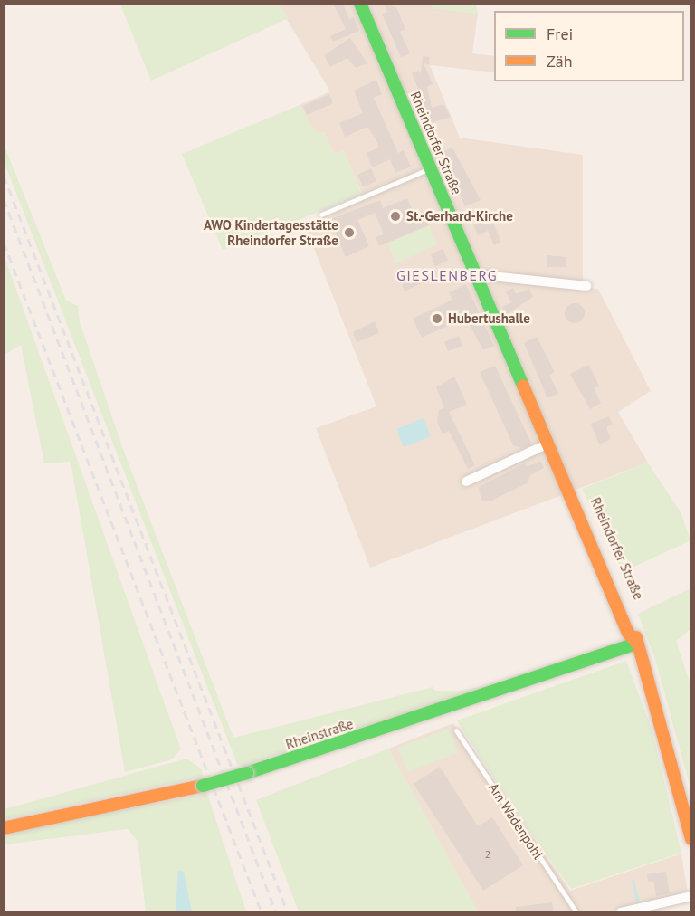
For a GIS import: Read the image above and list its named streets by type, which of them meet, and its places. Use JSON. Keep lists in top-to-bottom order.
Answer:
{
  "streets": {
    "main road": ["Rheindorfer Straße", "Rheinstraße"],
    "lane": ["Am Wadenpohl"]
  },
  "crossings": [
    ["Rheindorfer Straße", "Rheinstraße"]
  ],
  "districts": ["GIESLENBERG"],
  "places": ["St.-Gerhard-Kirche", "AWO Kindertagesstätte Rheindorfer Straße", "Hubertushalle"],
  "house_numbers": ["2"],
  "legend": ["Frei", "Zäh"]
}
